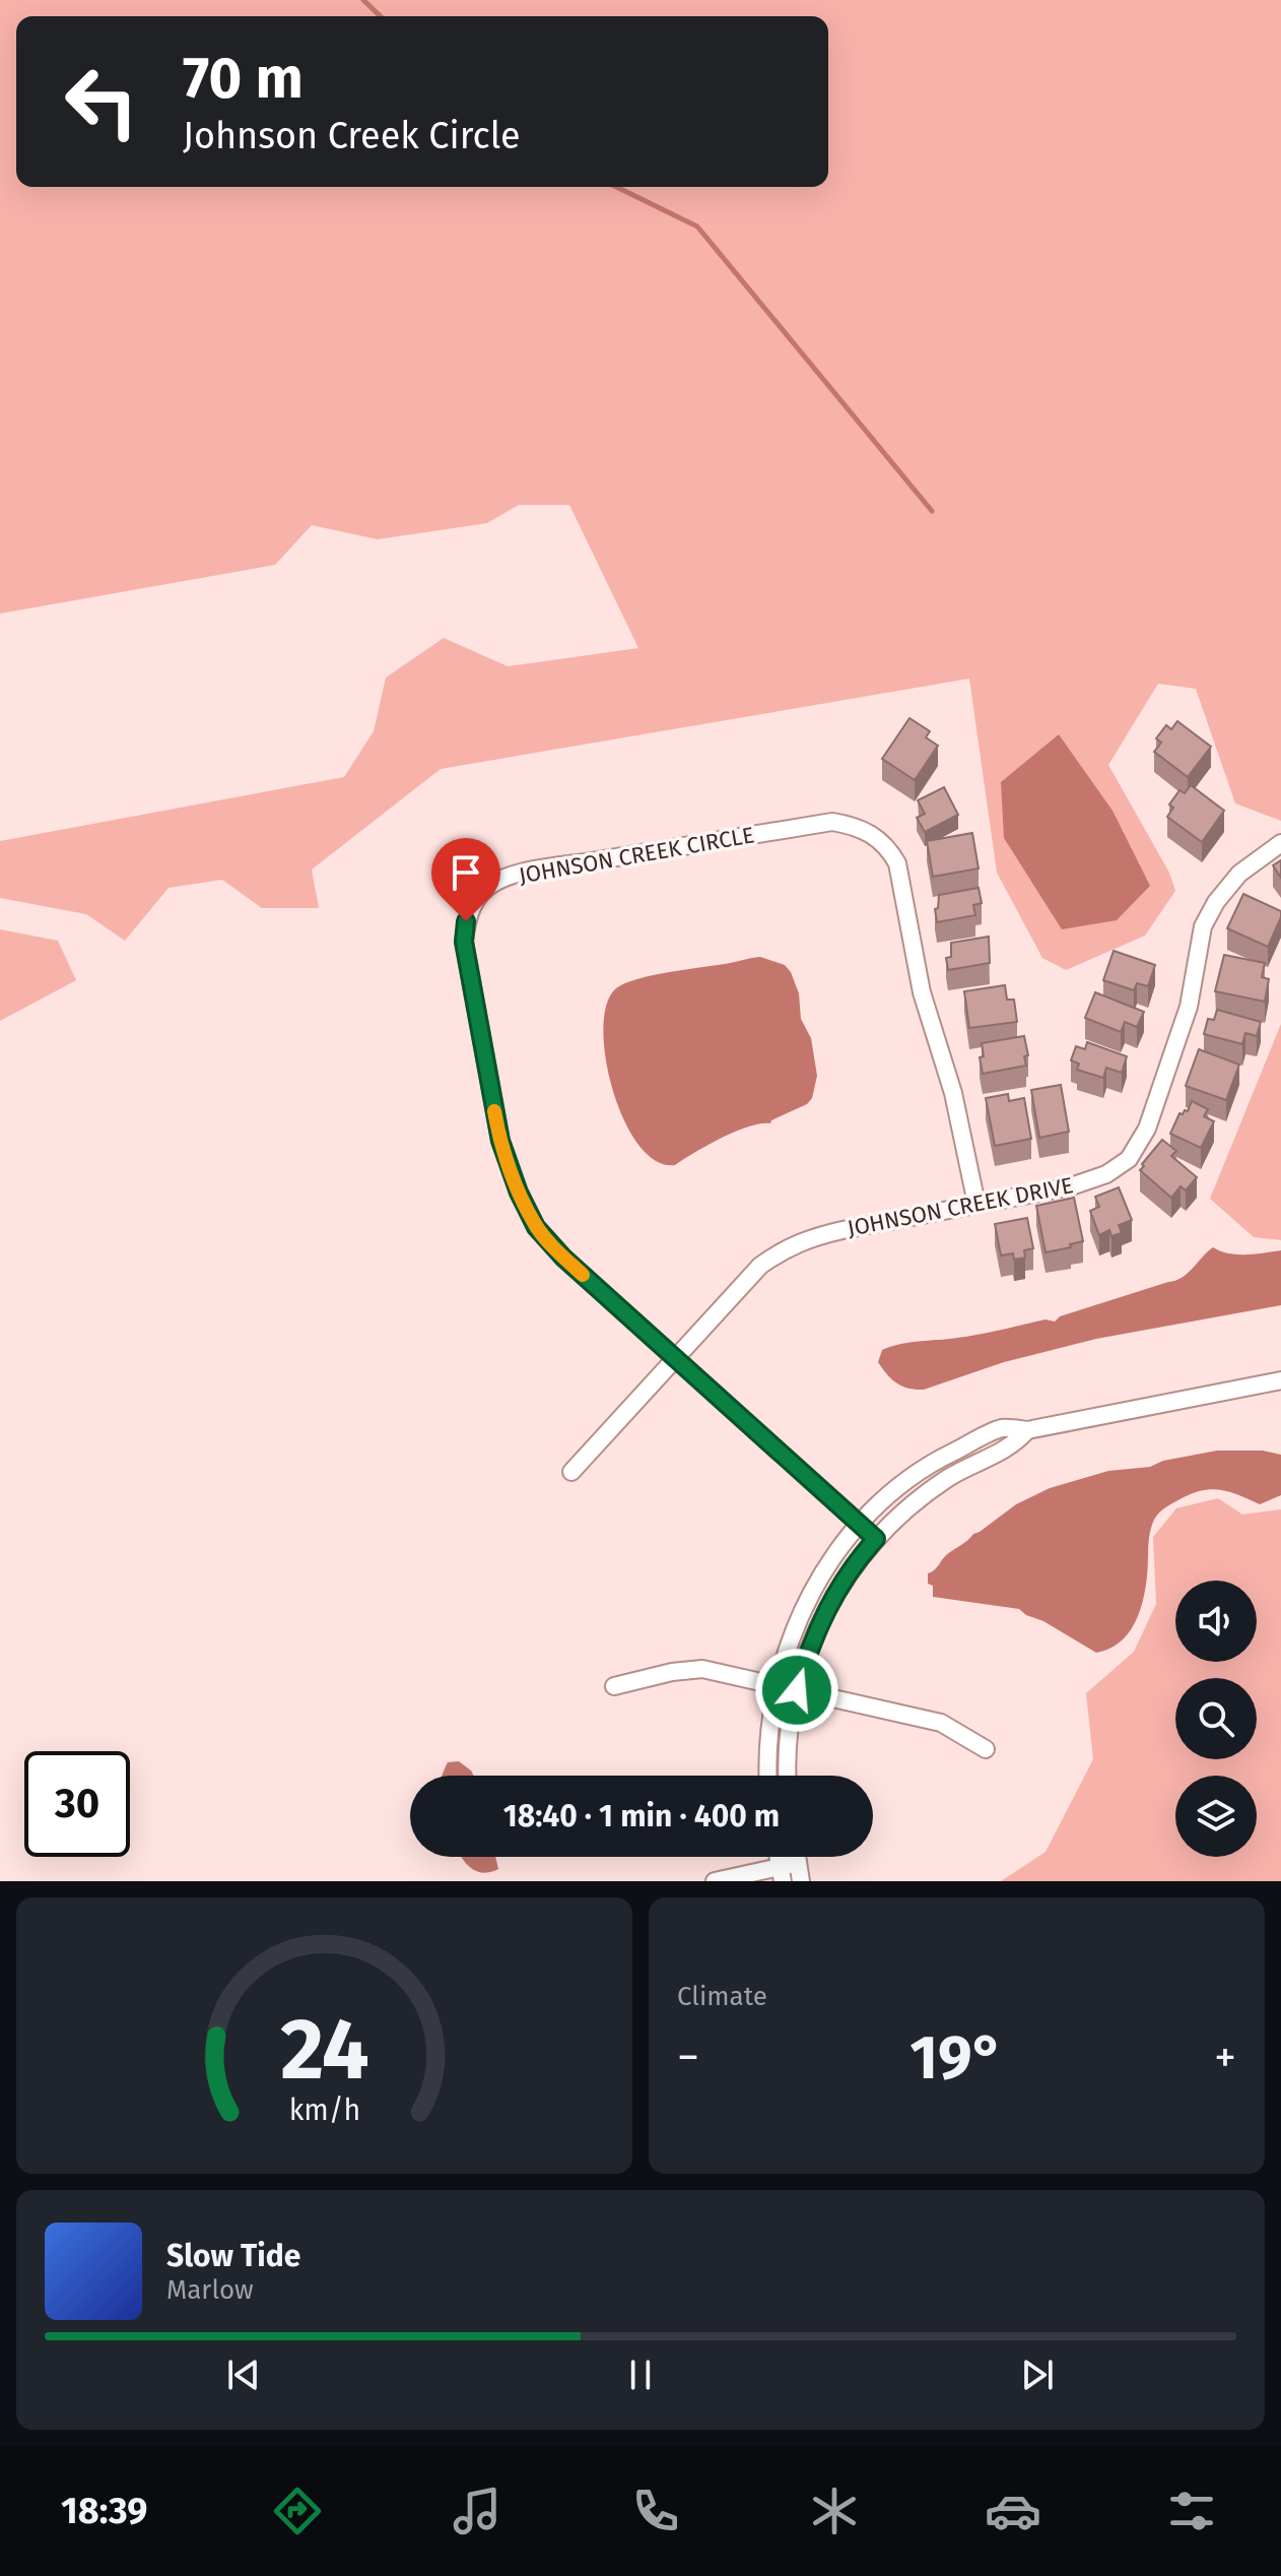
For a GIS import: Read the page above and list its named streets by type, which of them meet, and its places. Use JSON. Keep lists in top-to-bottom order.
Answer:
{
  "streets": {
    "street": ["JOHNSON CREEK CIRCLE", "JOHNSON CREEK DRIVE"]
  },
  "crossings": [
    ["JOHNSON CREEK CIRCLE", "JOHNSON CREEK DRIVE"]
  ],
  "page": {
    "turn": ["70 m", "Johnson Creek Circle"],
    "limit": "30",
    "trip": "18:40 · 1 min · 400 m",
    "tile": "Climate",
    "heat": ["−", "19°", "+"],
    "song": ["Slow Tide", "Marlow"],
    "tabs": "18:39",
    "gauge": ["24", "km/h"]
  }
}
